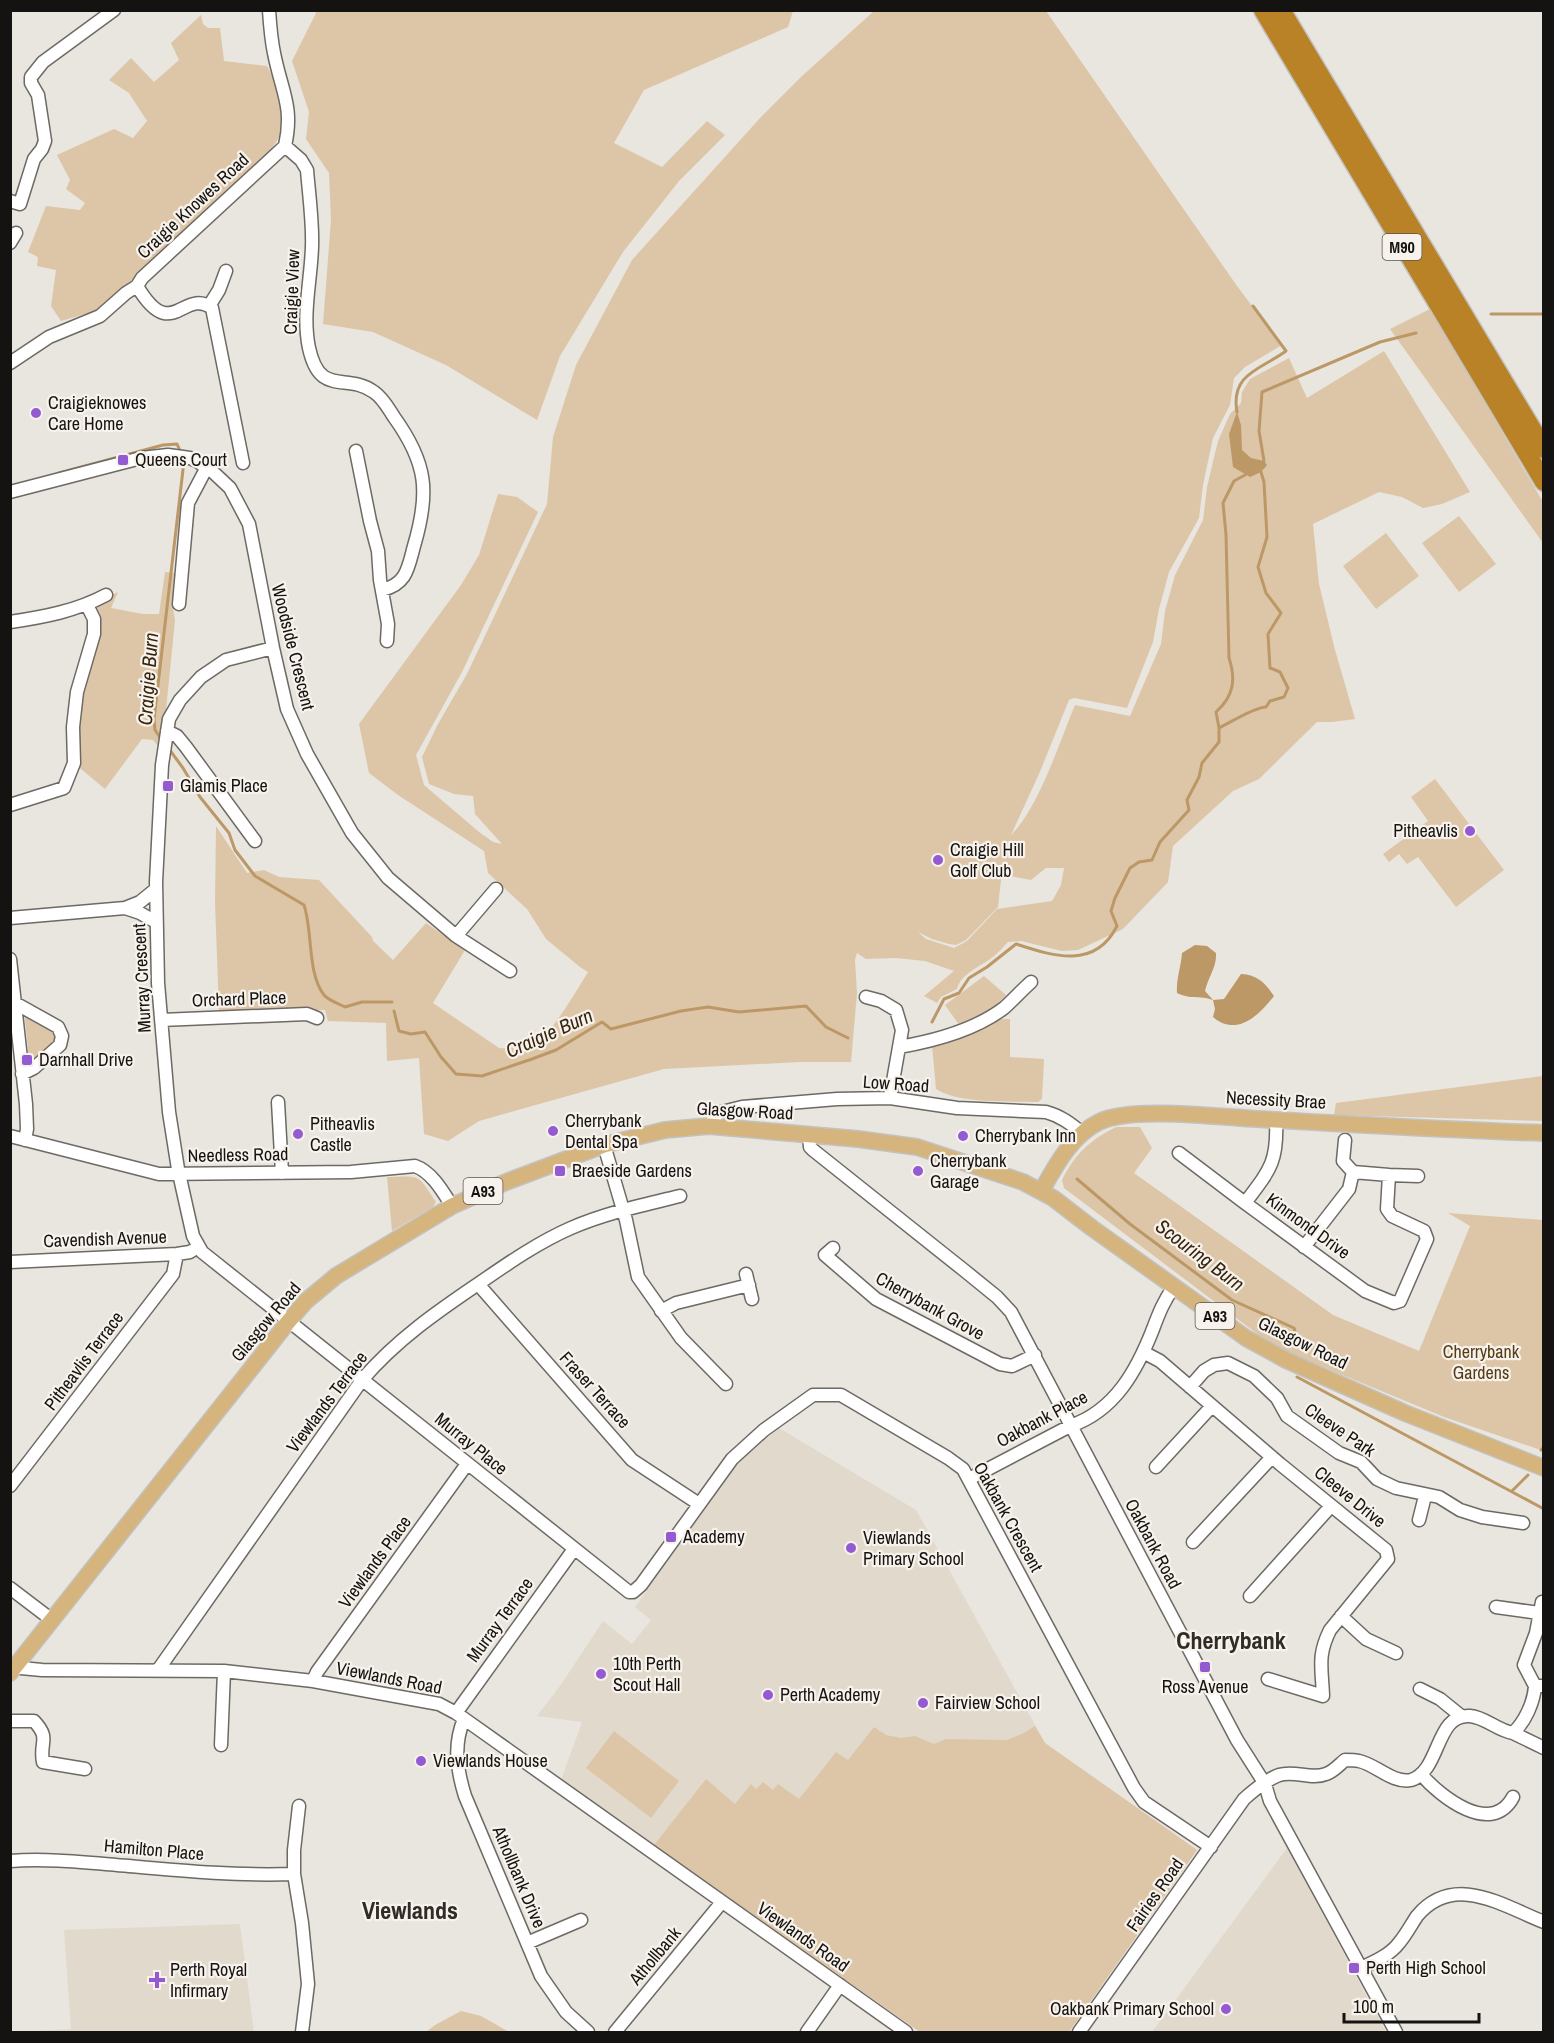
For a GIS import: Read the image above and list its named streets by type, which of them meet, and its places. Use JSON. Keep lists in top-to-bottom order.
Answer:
{
  "streets": {
    "highway": ["M90"],
    "main road": ["Necessity Brae", "Glasgow Road", "A93"],
    "street": [
      "Craigie Knowes Road",
      "Craigie View",
      "Woodside Crescent",
      "Murray Crescent",
      "Orchard Place",
      "Low Road",
      "Needless Road",
      "Kinmond Drive",
      "Cavendish Avenue",
      "Cherrybank Grove",
      "Pitheavlis Terrace",
      "Fraser Terrace",
      "Viewlands Terrace",
      "Oakbank Place",
      "Cleeve Park",
      "Murray Place",
      "Cleeve Drive",
      "Oakbank Crescent",
      "Oakbank Road",
      "Viewlands Place",
      "Murray Terrace",
      "Viewlands Road",
      "Hamilton Place",
      "Athollbank Drive",
      "Fairies Road",
      "Athollbank"
    ]
  },
  "crossings": [
    ["Craigie Knowes Road", "Craigie View"],
    ["Woodside Crescent", "Murray Crescent"],
    ["Murray Crescent", "Orchard Place"],
    ["Murray Crescent", "Needless Road"],
    ["Murray Crescent", "Cavendish Avenue"],
    ["Low Road", "Necessity Brae"],
    ["Low Road", "Glasgow Road"],
    ["Necessity Brae", "Glasgow Road"],
    ["Necessity Brae", "Kinmond Drive"],
    ["Glasgow Road", "Needless Road"],
    ["Glasgow Road", "Oakbank Place"],
    ["Glasgow Road", "Murray Place"],
    ["Glasgow Road", "Oakbank Road"],
    ["Glasgow Road", "Viewlands Road"],
    ["Cavendish Avenue", "Pitheavlis Terrace"],
    ["Cherrybank Grove", "Oakbank Road"],
    ["Fraser Terrace", "Viewlands Terrace"],
    ["Fraser Terrace", "Oakbank Crescent"],
    ["Viewlands Terrace", "Murray Place"],
    ["Viewlands Terrace", "Viewlands Road"],
    ["Oakbank Place", "Cleeve Drive"],
    ["Oakbank Place", "Oakbank Crescent"],
    ["Oakbank Place", "Oakbank Road"],
    ["Cleeve Park", "Cleeve Drive"],
    ["Murray Place", "Oakbank Crescent"],
    ["Murray Place", "Viewlands Place"],
    ["Murray Place", "Murray Terrace"],
    ["Oakbank Crescent", "Fairies Road"],
    ["Oakbank Road", "Fairies Road"],
    ["Viewlands Place", "Viewlands Road"],
    ["Murray Terrace", "Viewlands Road"],
    ["Murray Terrace", "Athollbank Drive"],
    ["Viewlands Road", "Athollbank Drive"],
    ["Viewlands Road", "Athollbank"]
  ],
  "districts": ["Cherrybank", "Viewlands"],
  "water": ["Craigie Burn", "Scouring Burn"],
  "parks": ["Cherrybank Gardens"],
  "places": {
    "other": [
      "Craigieknowes Care Home",
      "Pitheavlis",
      "Craigie Hill Golf Club",
      "Cherrybank Dental Spa",
      "Pitheavlis Castle",
      "Cherrybank Inn",
      "Cherrybank Garage",
      "Viewlands Primary School",
      "10th Perth Scout Hall",
      "Perth Academy",
      "Fairview School",
      "Viewlands House",
      "Oakbank Primary School"
    ],
    "transit": [
      "Queens Court",
      "Glamis Place",
      "Darnhall Drive",
      "Braeside Gardens",
      "Academy",
      "Ross Avenue",
      "Perth High School"
    ],
    "health": ["Perth Royal Infirmary"]
  },
  "scale_bar": "100 m"
}
